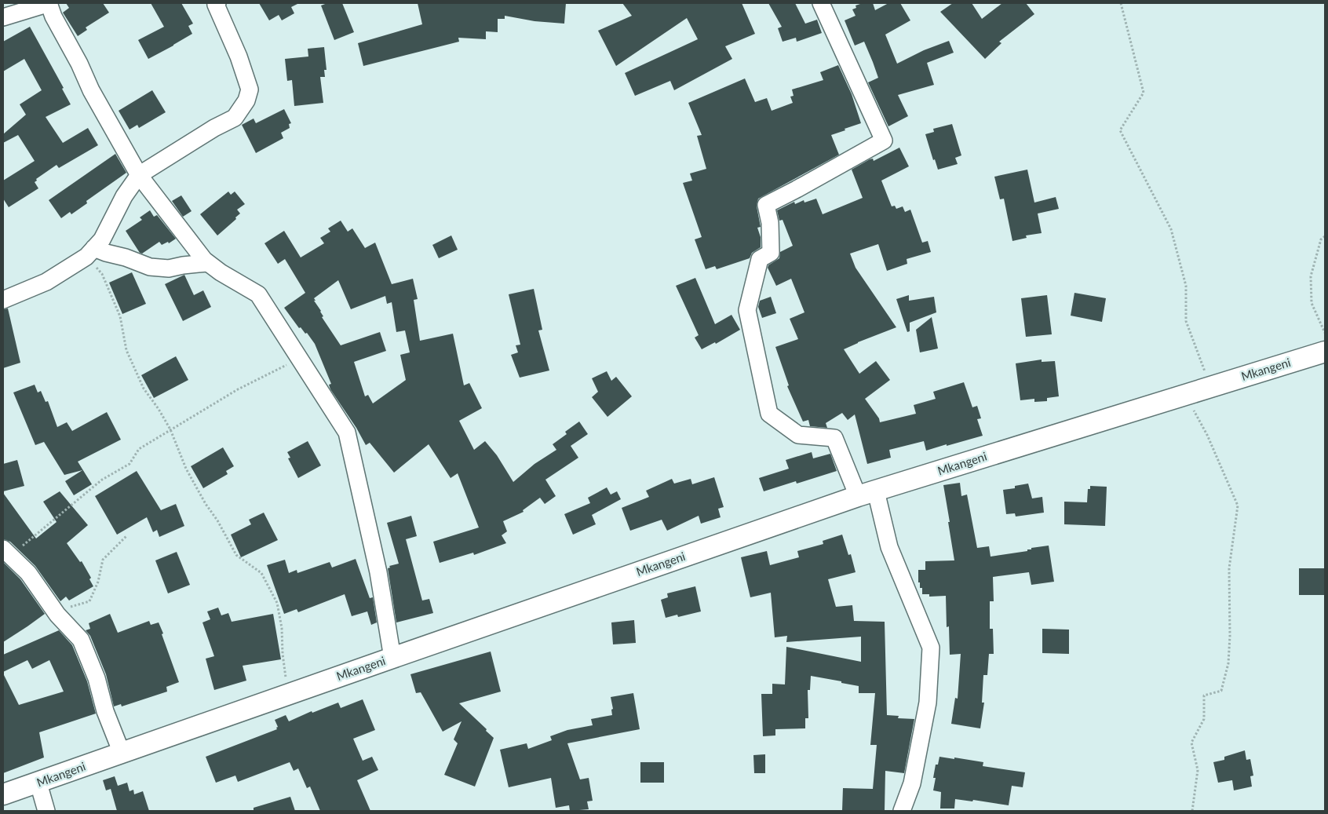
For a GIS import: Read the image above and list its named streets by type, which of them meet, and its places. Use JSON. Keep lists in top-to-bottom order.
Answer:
{
  "streets": {
    "street": ["Mkangeni"]
  }
}
